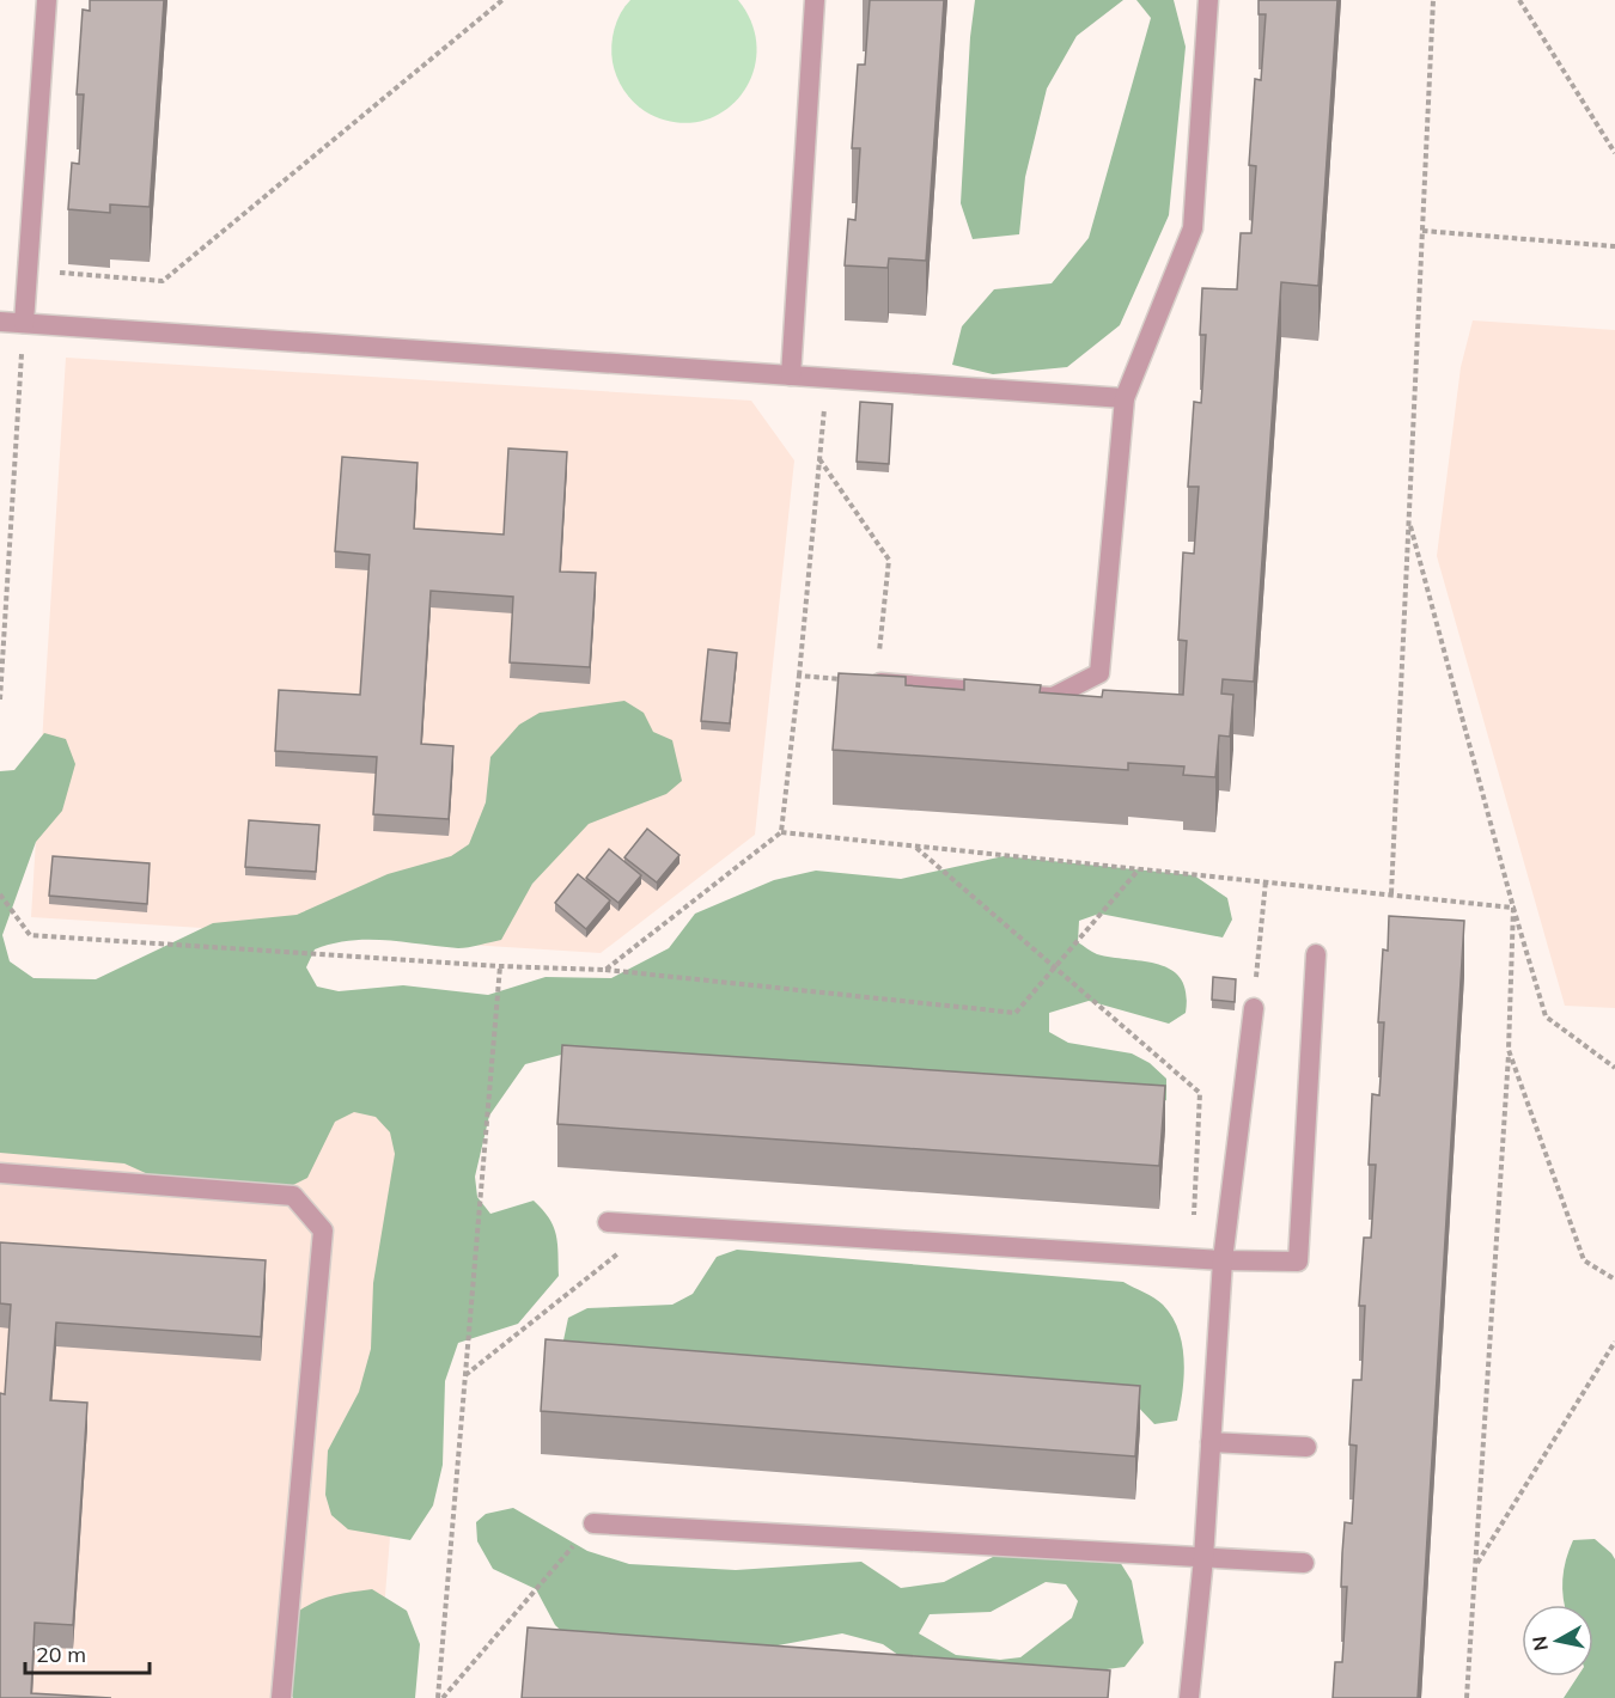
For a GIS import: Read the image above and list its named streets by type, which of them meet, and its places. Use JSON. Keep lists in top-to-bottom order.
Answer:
{
  "scale_bar": "20 m",
  "north": "left"
}
